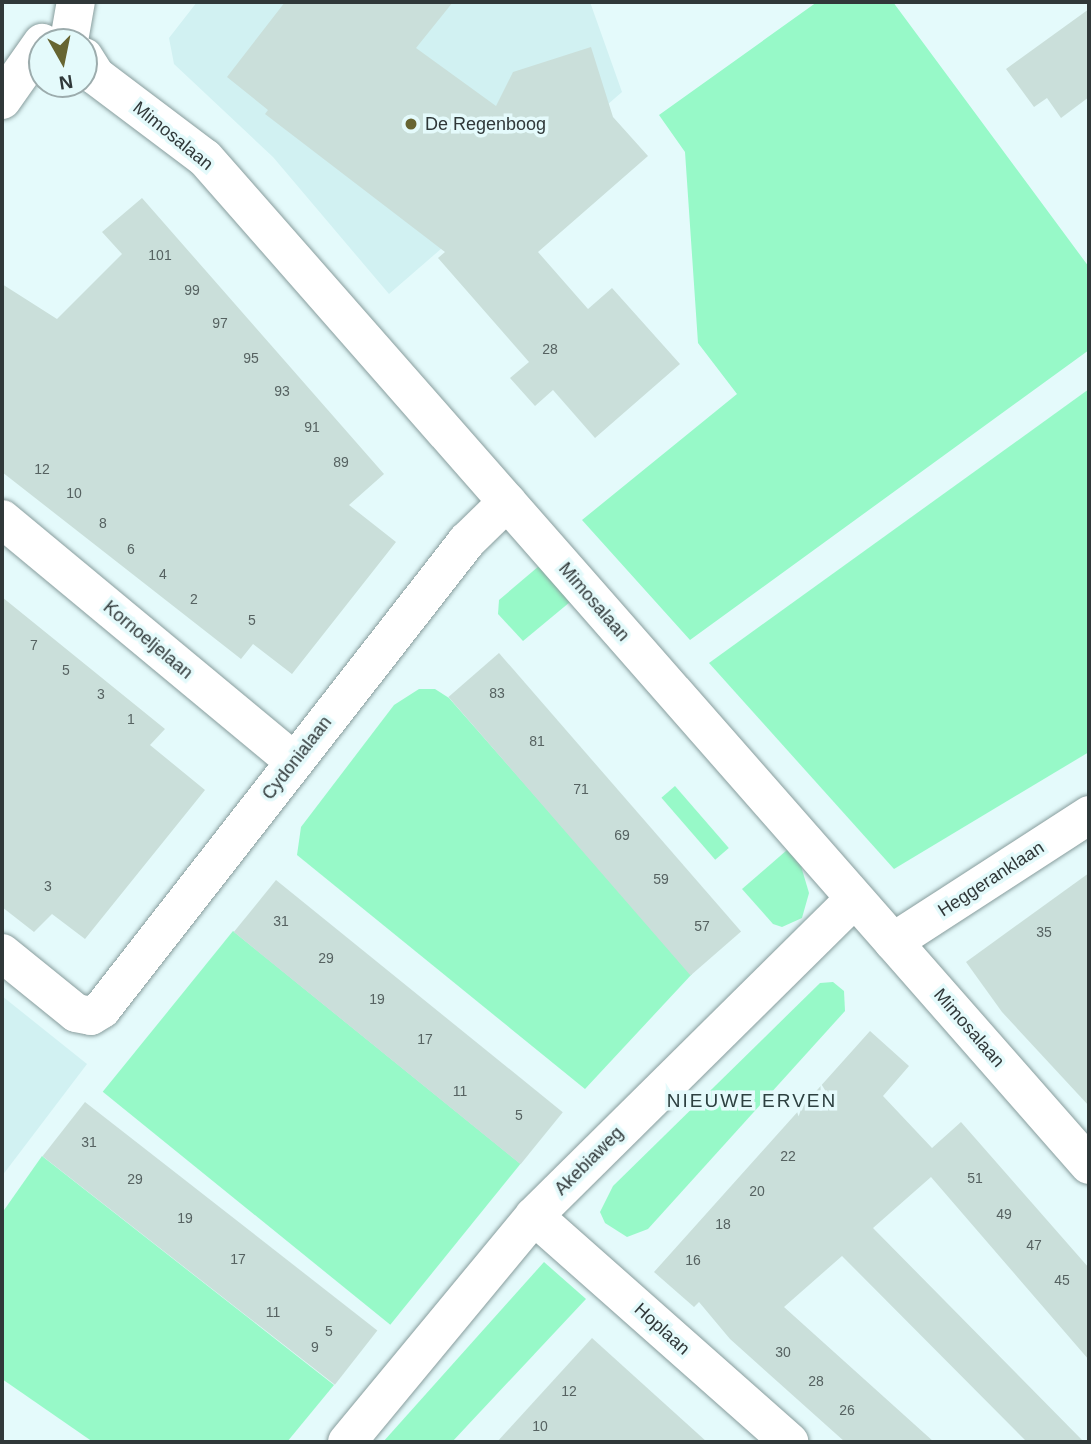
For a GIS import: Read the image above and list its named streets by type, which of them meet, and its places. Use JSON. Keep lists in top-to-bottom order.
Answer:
{
  "streets": {
    "street": [
      "Mimosalaan",
      "Kornoeljelaan",
      "Cydonialaan",
      "Heggeranklaan",
      "Akebiaweg",
      "Hoplaan"
    ]
  },
  "crossings": [
    ["Mimosalaan", "Cydonialaan"],
    ["Mimosalaan", "Heggeranklaan"],
    ["Mimosalaan", "Akebiaweg"],
    ["Kornoeljelaan", "Cydonialaan"],
    ["Akebiaweg", "Hoplaan"]
  ],
  "districts": ["NIEUWE ERVEN"],
  "places": ["De Regenboog"],
  "house_numbers": [
    "101",
    "99",
    "97",
    "28",
    "95",
    "93",
    "91",
    "89",
    "12",
    "10",
    "8",
    "6",
    "4",
    "2",
    "5",
    "7",
    "5",
    "83",
    "3",
    "1",
    "81",
    "71",
    "69",
    "59",
    "3",
    "31",
    "57",
    "35",
    "29",
    "19",
    "17",
    "11",
    "5",
    "31",
    "22",
    "51",
    "29",
    "20",
    "49",
    "19",
    "18",
    "47",
    "17",
    "16",
    "45",
    "11",
    "5",
    "9",
    "30",
    "28",
    "12",
    "26",
    "10"
  ],
  "north": "bottom"
}
